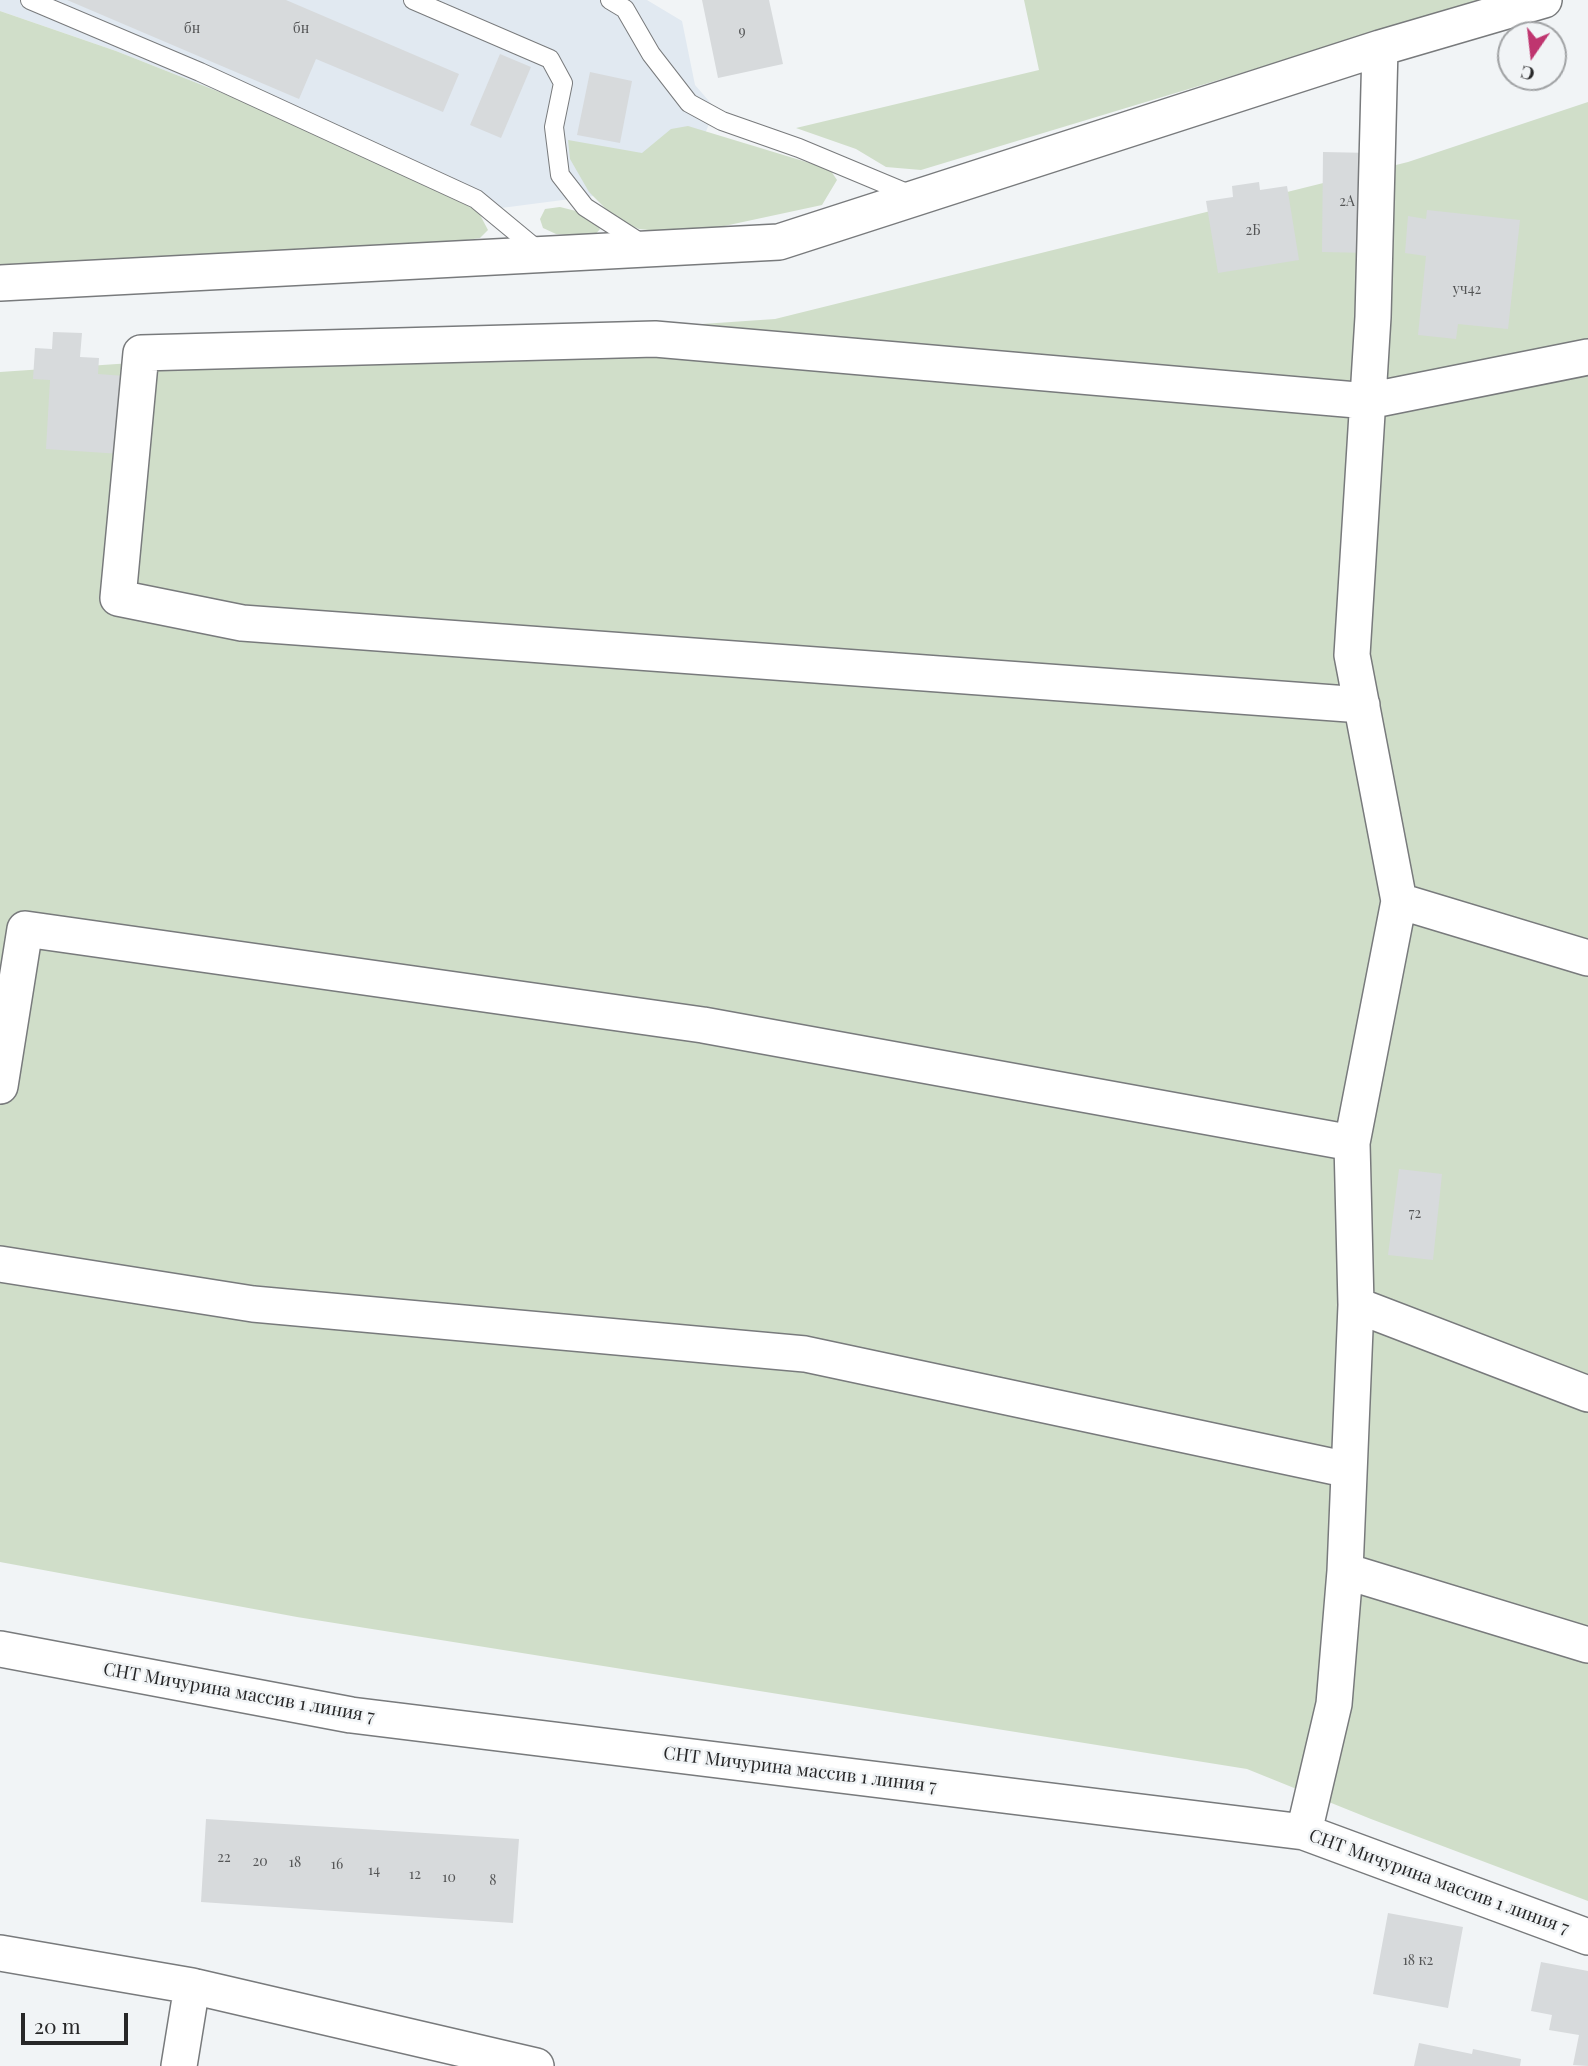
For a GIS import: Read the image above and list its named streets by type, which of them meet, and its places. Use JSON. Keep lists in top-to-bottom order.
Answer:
{
  "streets": {
    "street": ["СНТ Мичурина массив 1 линия 7"]
  },
  "house_numbers": [
    "бн",
    "бн",
    "9",
    "2А",
    "2Б",
    "уч42",
    "72",
    "22",
    "20",
    "18",
    "16",
    "14",
    "12",
    "10",
    "8",
    "18 к2"
  ],
  "scale_bar": "20 m",
  "north": "bottom"
}
